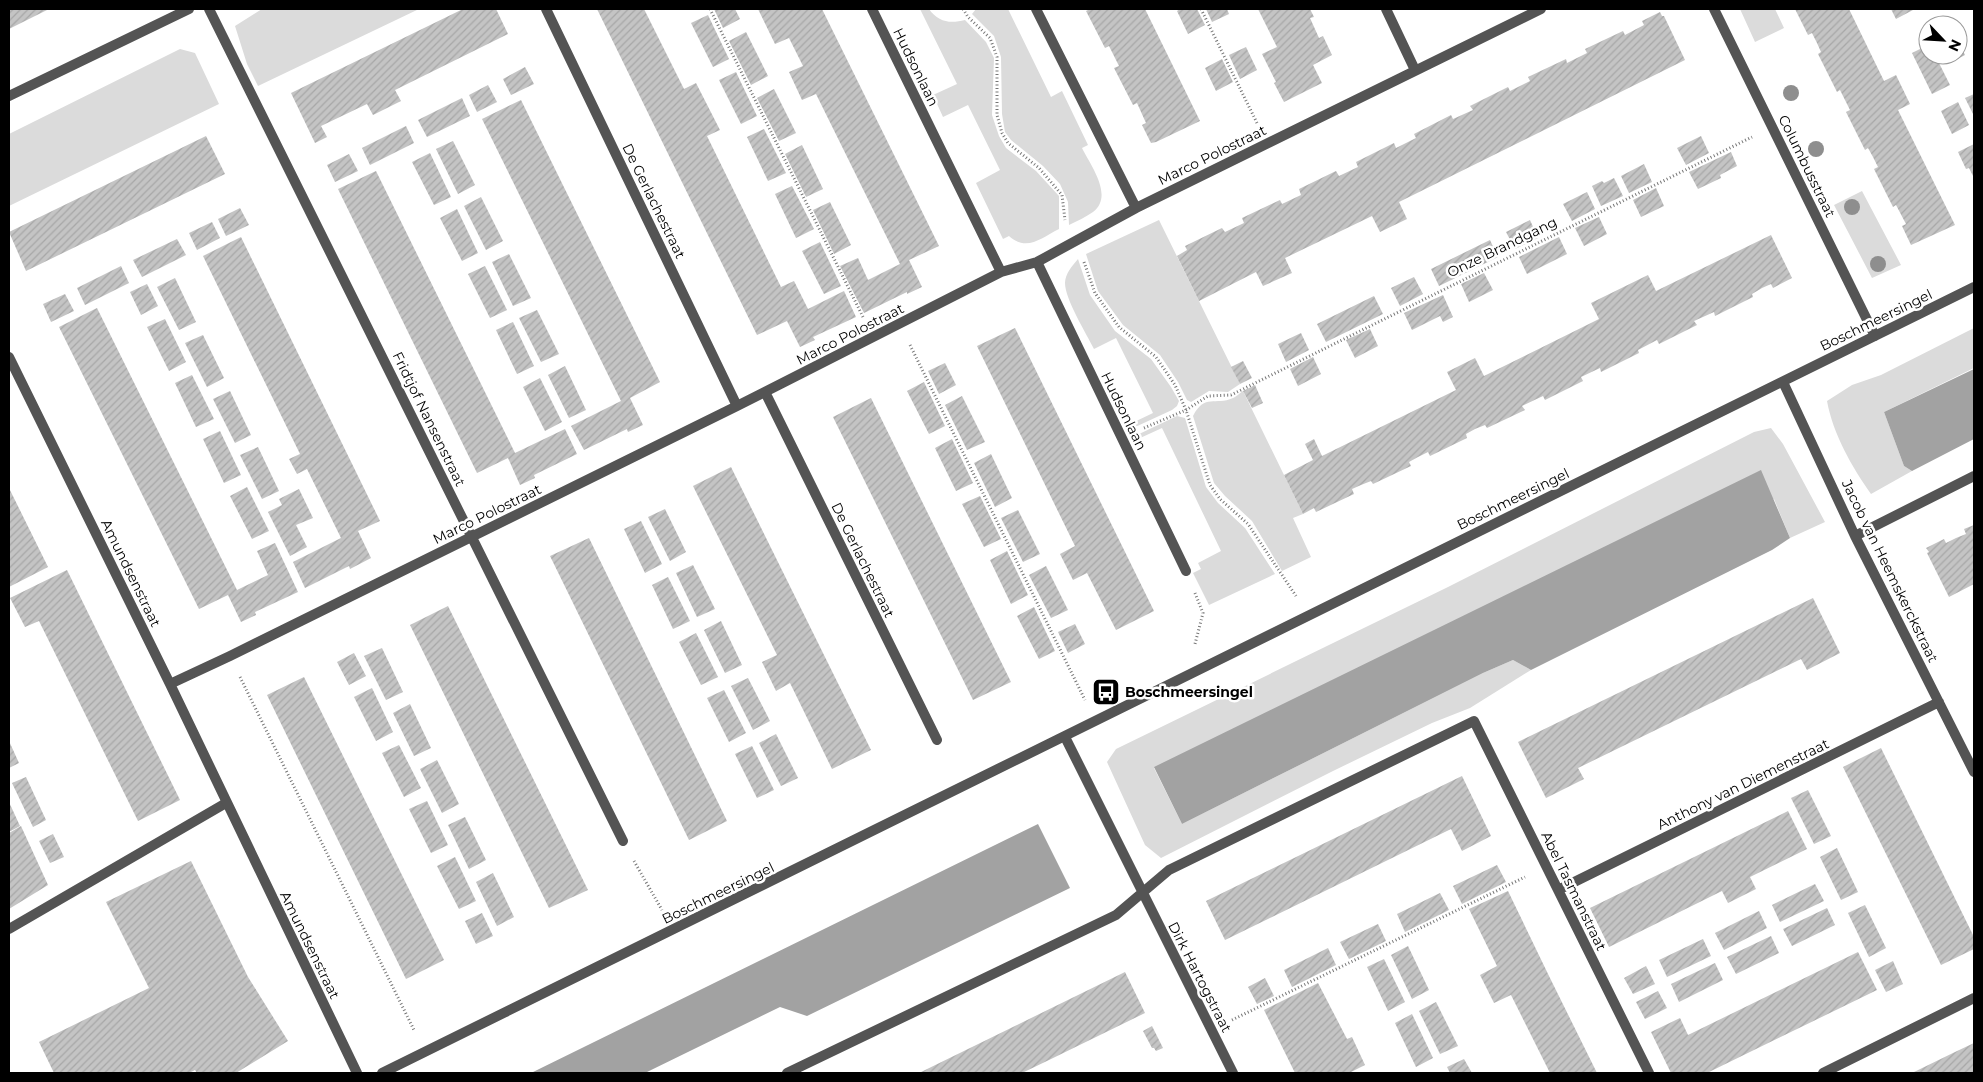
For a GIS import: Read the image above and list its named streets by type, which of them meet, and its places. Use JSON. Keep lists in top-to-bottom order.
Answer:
{
  "streets": {
    "street": [
      "Hudsonlaan",
      "Marco Polostraat",
      "Columbusstraat",
      "De Gerlachestraat",
      "Boschmeersingel",
      "Fridtjof Nansenstraat",
      "Jacob van Heemskerckstraat",
      "Amundsenstraat",
      "Anthony van Diemenstraat",
      "Abel Tasmanstraat",
      "Dirk Hartogstraat"
    ],
    "path": ["Onze Brandgang"]
  },
  "crossings": [
    ["Hudsonlaan", "Marco Polostraat"],
    ["Hudsonlaan", "Onze Brandgang"],
    ["Marco Polostraat", "De Gerlachestraat"],
    ["Marco Polostraat", "Fridtjof Nansenstraat"],
    ["Marco Polostraat", "Amundsenstraat"],
    ["Columbusstraat", "Onze Brandgang"],
    ["Columbusstraat", "Boschmeersingel"],
    ["Boschmeersingel", "Jacob van Heemskerckstraat"],
    ["Jacob van Heemskerckstraat", "Anthony van Diemenstraat"],
    ["Anthony van Diemenstraat", "Abel Tasmanstraat"],
    ["Abel Tasmanstraat", "Dirk Hartogstraat"]
  ],
  "places": {
    "bus stop": ["Boschmeersingel"]
  },
  "north": "bottom right"
}
